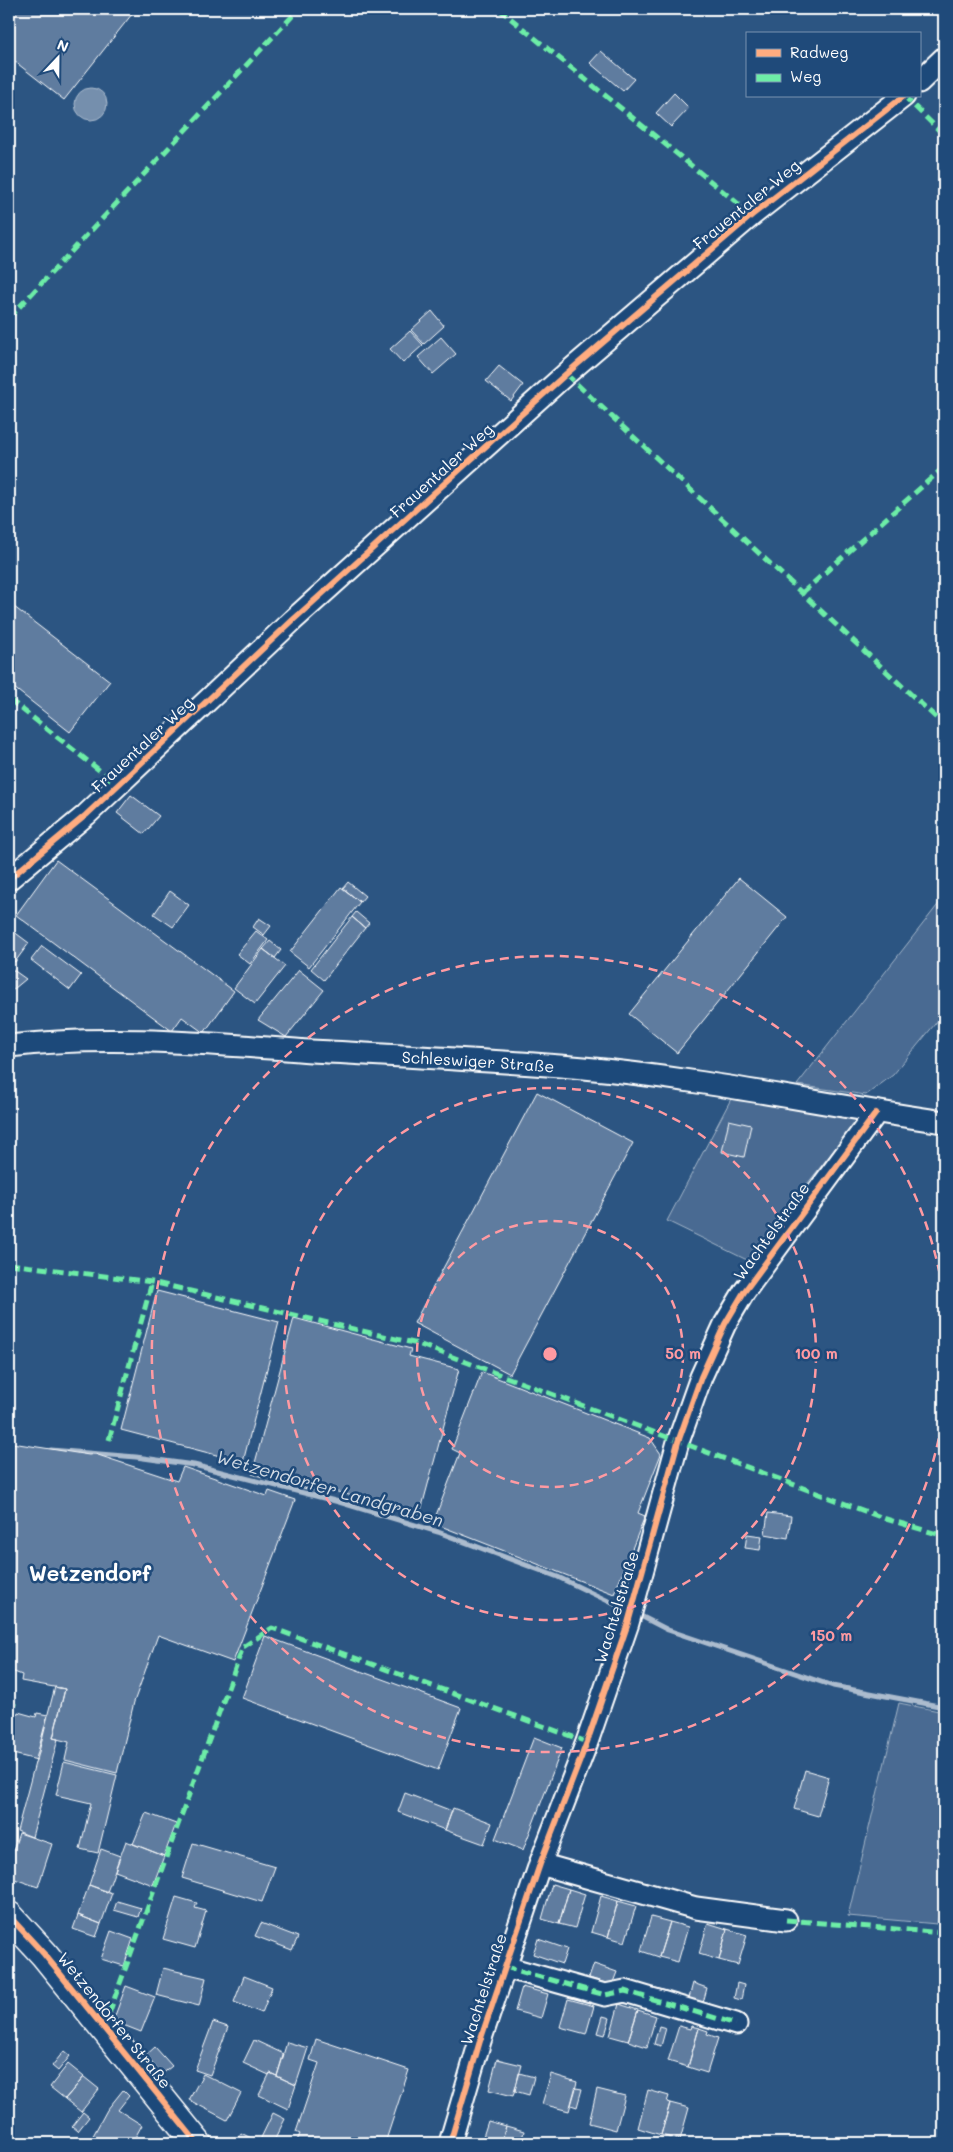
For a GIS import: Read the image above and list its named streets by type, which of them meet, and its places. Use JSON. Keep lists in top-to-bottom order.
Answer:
{
  "streets": {
    "street": [
      "Frauentaler Weg",
      "Schleswiger Straße",
      "Wachtelstraße",
      "Wetzendorfer Straße"
    ]
  },
  "crossings": [
    ["Schleswiger Straße", "Wachtelstraße"]
  ],
  "districts": ["Wetzendorf"],
  "water": ["Wetzendorfer Landgraben"],
  "legend": ["Radweg", "Weg"],
  "north": "top",
  "rings": ["50 m", "100 m", "150 m"]
}
